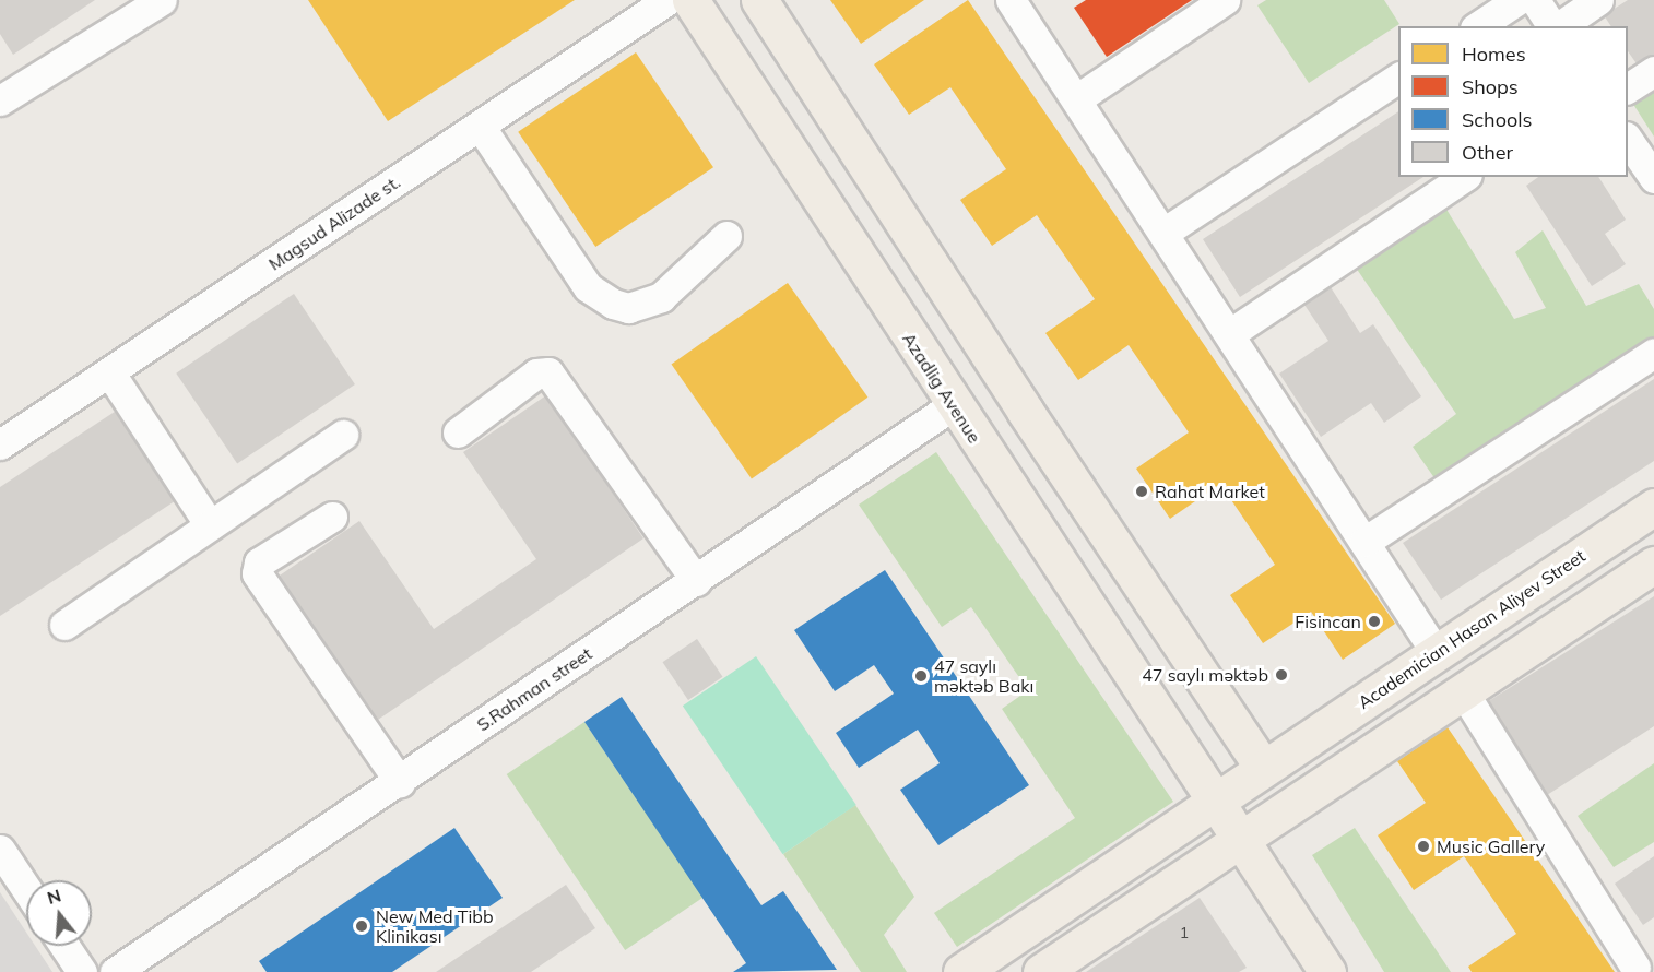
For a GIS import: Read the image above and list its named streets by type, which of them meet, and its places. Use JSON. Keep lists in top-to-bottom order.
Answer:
{
  "streets": {
    "main road": ["Azadlig Avenue", "Academician Hasan Aliyev Street"],
    "street": ["Magsud Alizade st.", "S.Rahman street"]
  },
  "crossings": [
    ["Azadlig Avenue", "Academician Hasan Aliyev Street"],
    ["Azadlig Avenue", "S.Rahman street"]
  ],
  "places": [
    "Rahat Market",
    "Fisincan",
    "47 saylı məktəb",
    "47 saylı məktəb Bakı",
    "Music Gallery",
    "New Med Tibb Klinikası"
  ],
  "house_numbers": ["1"],
  "legend": [
    "Homes",
    "Shops",
    "Schools",
    "Other"
  ],
  "north": "top"
}
